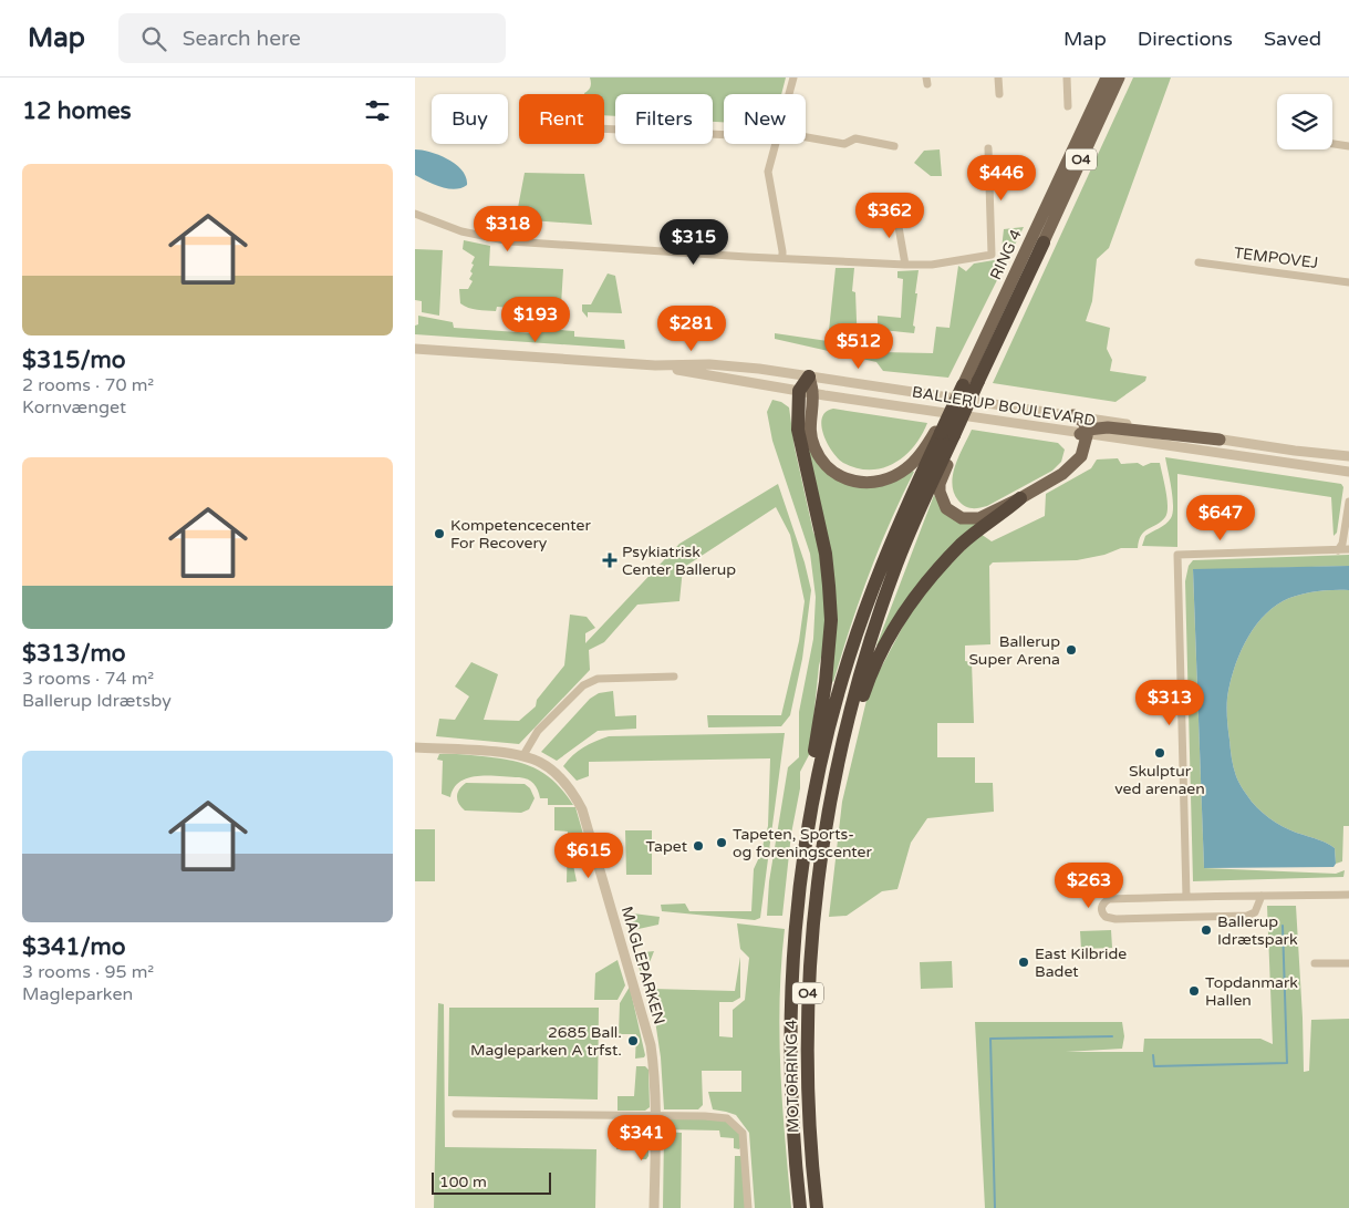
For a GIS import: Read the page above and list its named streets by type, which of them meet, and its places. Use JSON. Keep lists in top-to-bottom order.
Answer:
{
  "streets": {
    "highway": ["O4", "MOTORRING 4"],
    "main road": ["RING 4"],
    "street": ["TEMPOVEJ", "BALLERUP BOULEVARD", "MAGLEPARKEN"]
  },
  "crossings": [
    ["O4", "RING 4"],
    ["O4", "MOTORRING 4"]
  ],
  "places": {
    "other": [
      "Kompetencecenter For Recovery",
      "Ballerup Super Arena",
      "Skulptur ved arenaen",
      "Tapeten, Sports- og foreningscenter",
      "Tapet",
      "Ballerup Idrætspark",
      "East Kilbride Badet",
      "Topdanmark Hallen",
      "2685 Ball. Magleparken A trfst."
    ],
    "health": ["Psykiatrisk Center Ballerup"]
  },
  "scale_bar": "100 m",
  "page": {
    "header": "Map",
    "search": "Search here",
    "nav": ["Map", "Directions", "Saved"],
    "heading": "12 homes",
    "chip": [
      "Buy",
      "Rent",
      "Filters",
      "New"
    ],
    "list": [
      {
        "name": "$315/mo",
        "note": "2 rooms · 70 m² · Kornvænget"
      },
      {
        "name": "$313/mo",
        "note": "3 rooms · 74 m² · Ballerup Idrætsby"
      },
      {
        "name": "$341/mo",
        "note": "3 rooms · 95 m² · Magleparken"
      }
    ],
    "price": [
      "$446",
      "$362",
      "$318",
      "$315",
      "$193",
      "$281",
      "$512",
      "$647",
      "$313",
      "$615",
      "$263",
      "$341"
    ],
    "scale": "100 m"
  }
}
